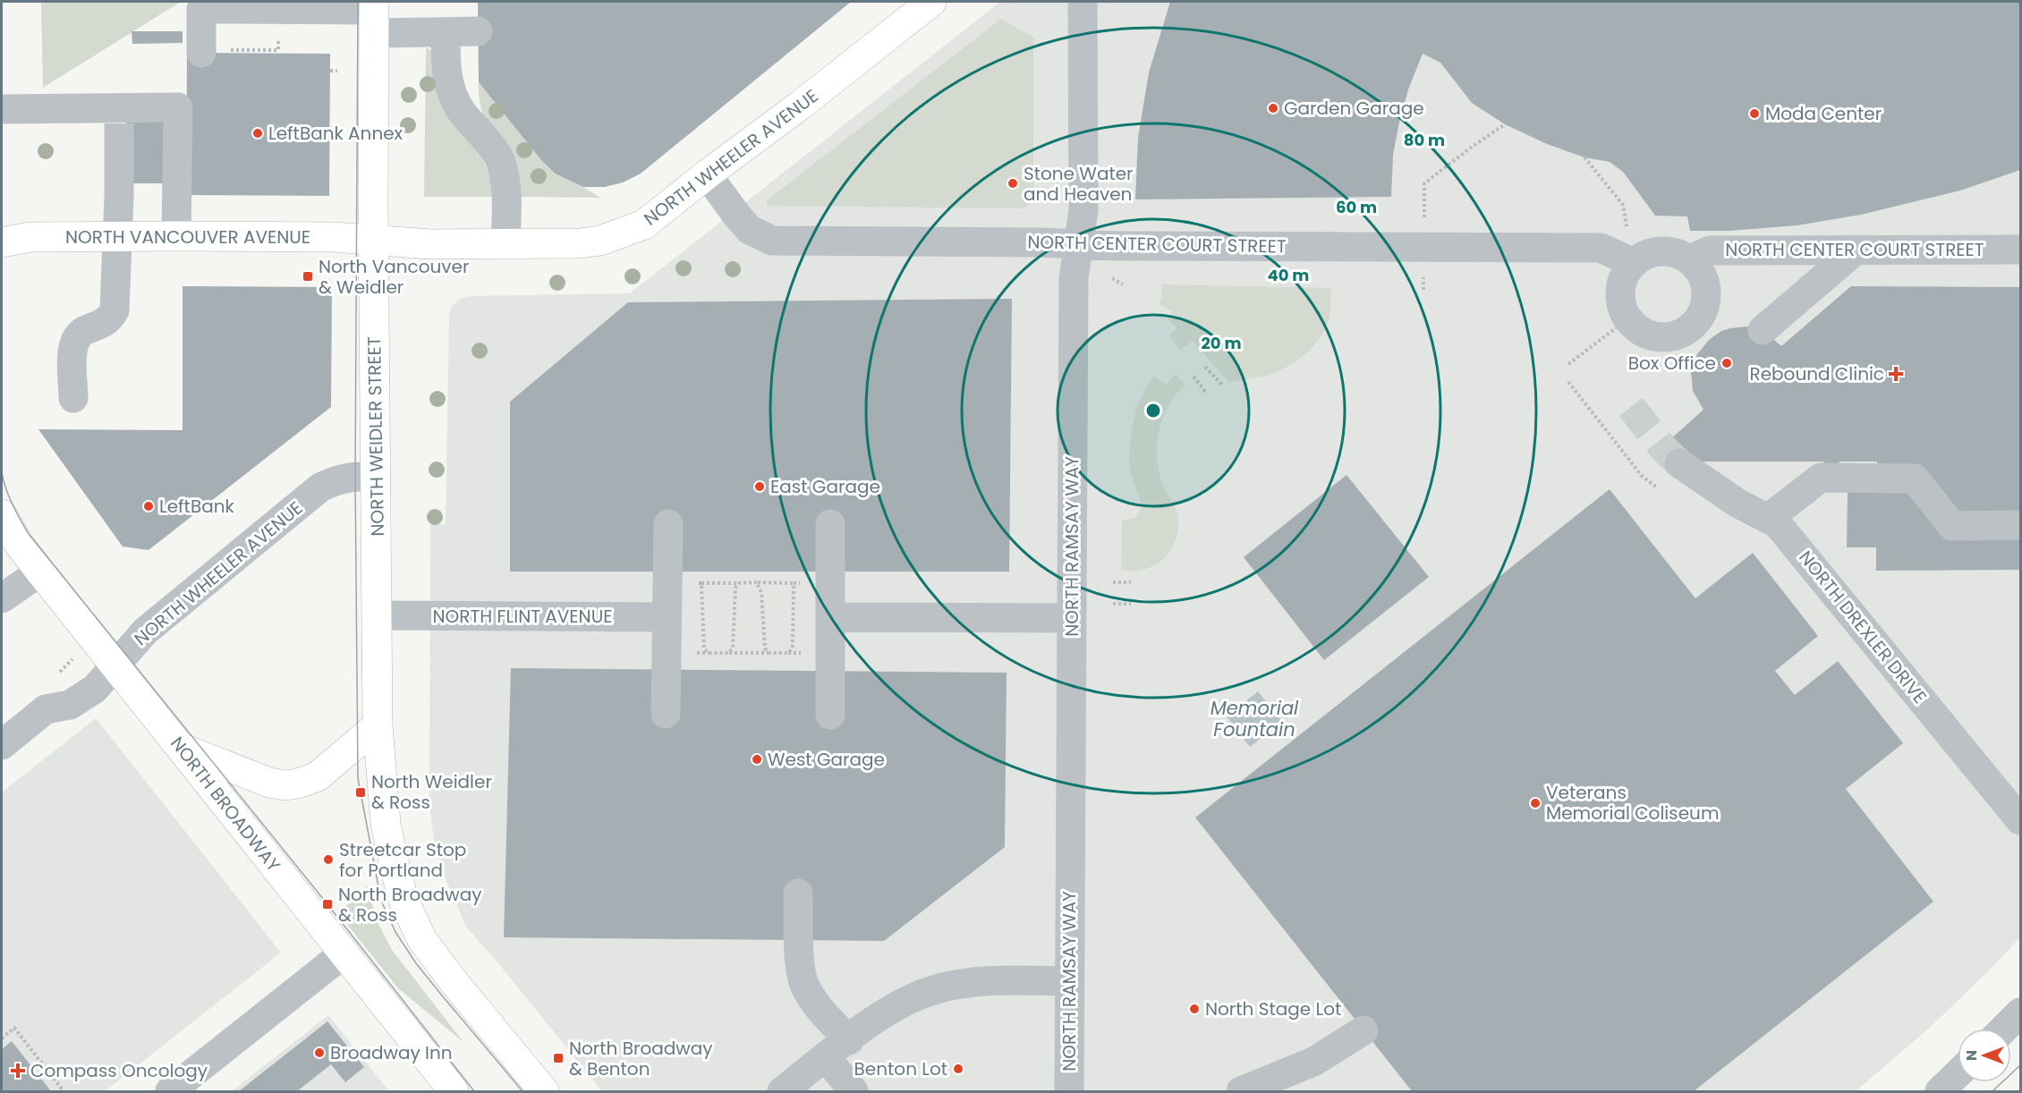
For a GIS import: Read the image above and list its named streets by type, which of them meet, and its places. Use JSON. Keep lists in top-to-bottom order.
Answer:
{
  "streets": {
    "main road": [
      "NORTH WHEELER AVENUE",
      "NORTH VANCOUVER AVENUE",
      "NORTH WEIDLER STREET",
      "NORTH BROADWAY"
    ],
    "street": [
      "NORTH CENTER COURT STREET",
      "NORTH RAMSAY WAY",
      "NORTH FLINT AVENUE",
      "NORTH DREXLER DRIVE"
    ]
  },
  "crossings": [
    ["NORTH WHEELER AVENUE", "NORTH VANCOUVER AVENUE"],
    ["NORTH WHEELER AVENUE", "NORTH CENTER COURT STREET"],
    ["NORTH WHEELER AVENUE", "NORTH WEIDLER STREET"],
    ["NORTH WHEELER AVENUE", "NORTH BROADWAY"],
    ["NORTH VANCOUVER AVENUE", "NORTH WEIDLER STREET"],
    ["NORTH CENTER COURT STREET", "NORTH RAMSAY WAY"],
    ["NORTH WEIDLER STREET", "NORTH FLINT AVENUE"]
  ],
  "water": ["Memorial Fountain"],
  "places": {
    "other": [
      "Garden Garage",
      "Moda Center",
      "LeftBank Annex",
      "Stone Water and Heaven",
      "Box Office",
      "East Garage",
      "LeftBank",
      "West Garage",
      "Veterans Memorial Coliseum",
      "Streetcar Stop for Portland",
      "North Stage Lot",
      "Broadway Inn",
      "Benton Lot"
    ],
    "transit": [
      "North Vancouver & Weidler",
      "North Weidler & Ross",
      "North Broadway & Ross",
      "North Broadway & Benton"
    ],
    "health": ["Rebound Clinic", "Compass Oncology"]
  },
  "north": "left",
  "rings": [
    "80 m",
    "60 m",
    "40 m",
    "20 m"
  ]
}
